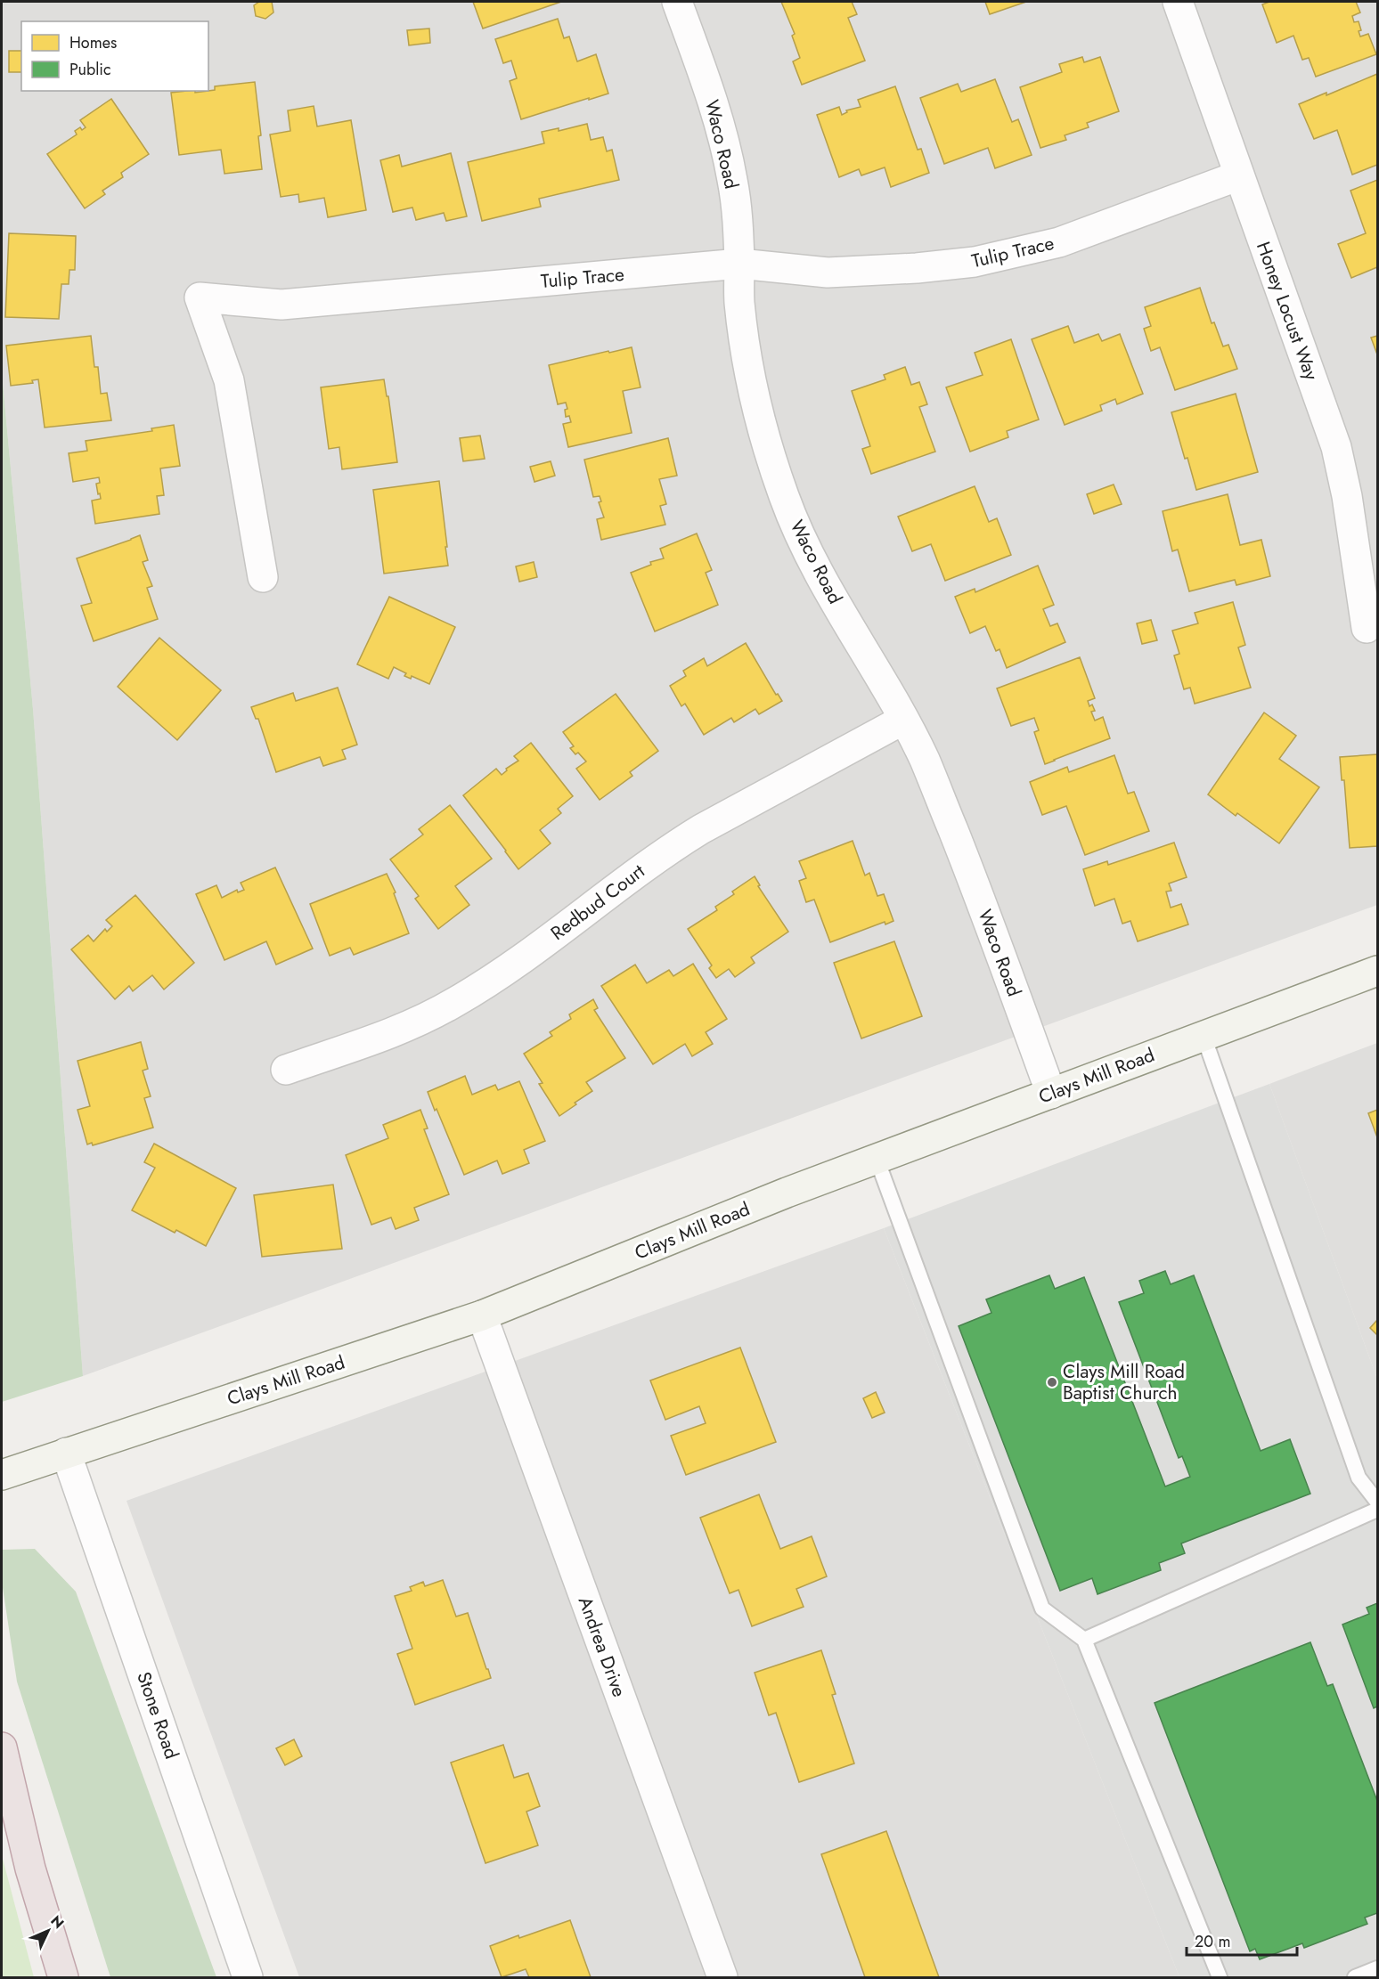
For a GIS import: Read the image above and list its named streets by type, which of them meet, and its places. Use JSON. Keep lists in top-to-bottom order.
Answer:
{
  "streets": {
    "main road": ["Clays Mill Road"],
    "street": [
      "Waco Road",
      "Tulip Trace",
      "Honey Locust Way",
      "Redbud Court",
      "Andrea Drive",
      "Stone Road"
    ]
  },
  "crossings": [
    ["Waco Road", "Tulip Trace"],
    ["Waco Road", "Redbud Court"],
    ["Waco Road", "Clays Mill Road"],
    ["Tulip Trace", "Honey Locust Way"],
    ["Clays Mill Road", "Andrea Drive"],
    ["Clays Mill Road", "Stone Road"]
  ],
  "places": ["Clays Mill Road Baptist Church"],
  "legend": ["Homes", "Public"],
  "scale_bar": "20 m",
  "north": "top right"
}
